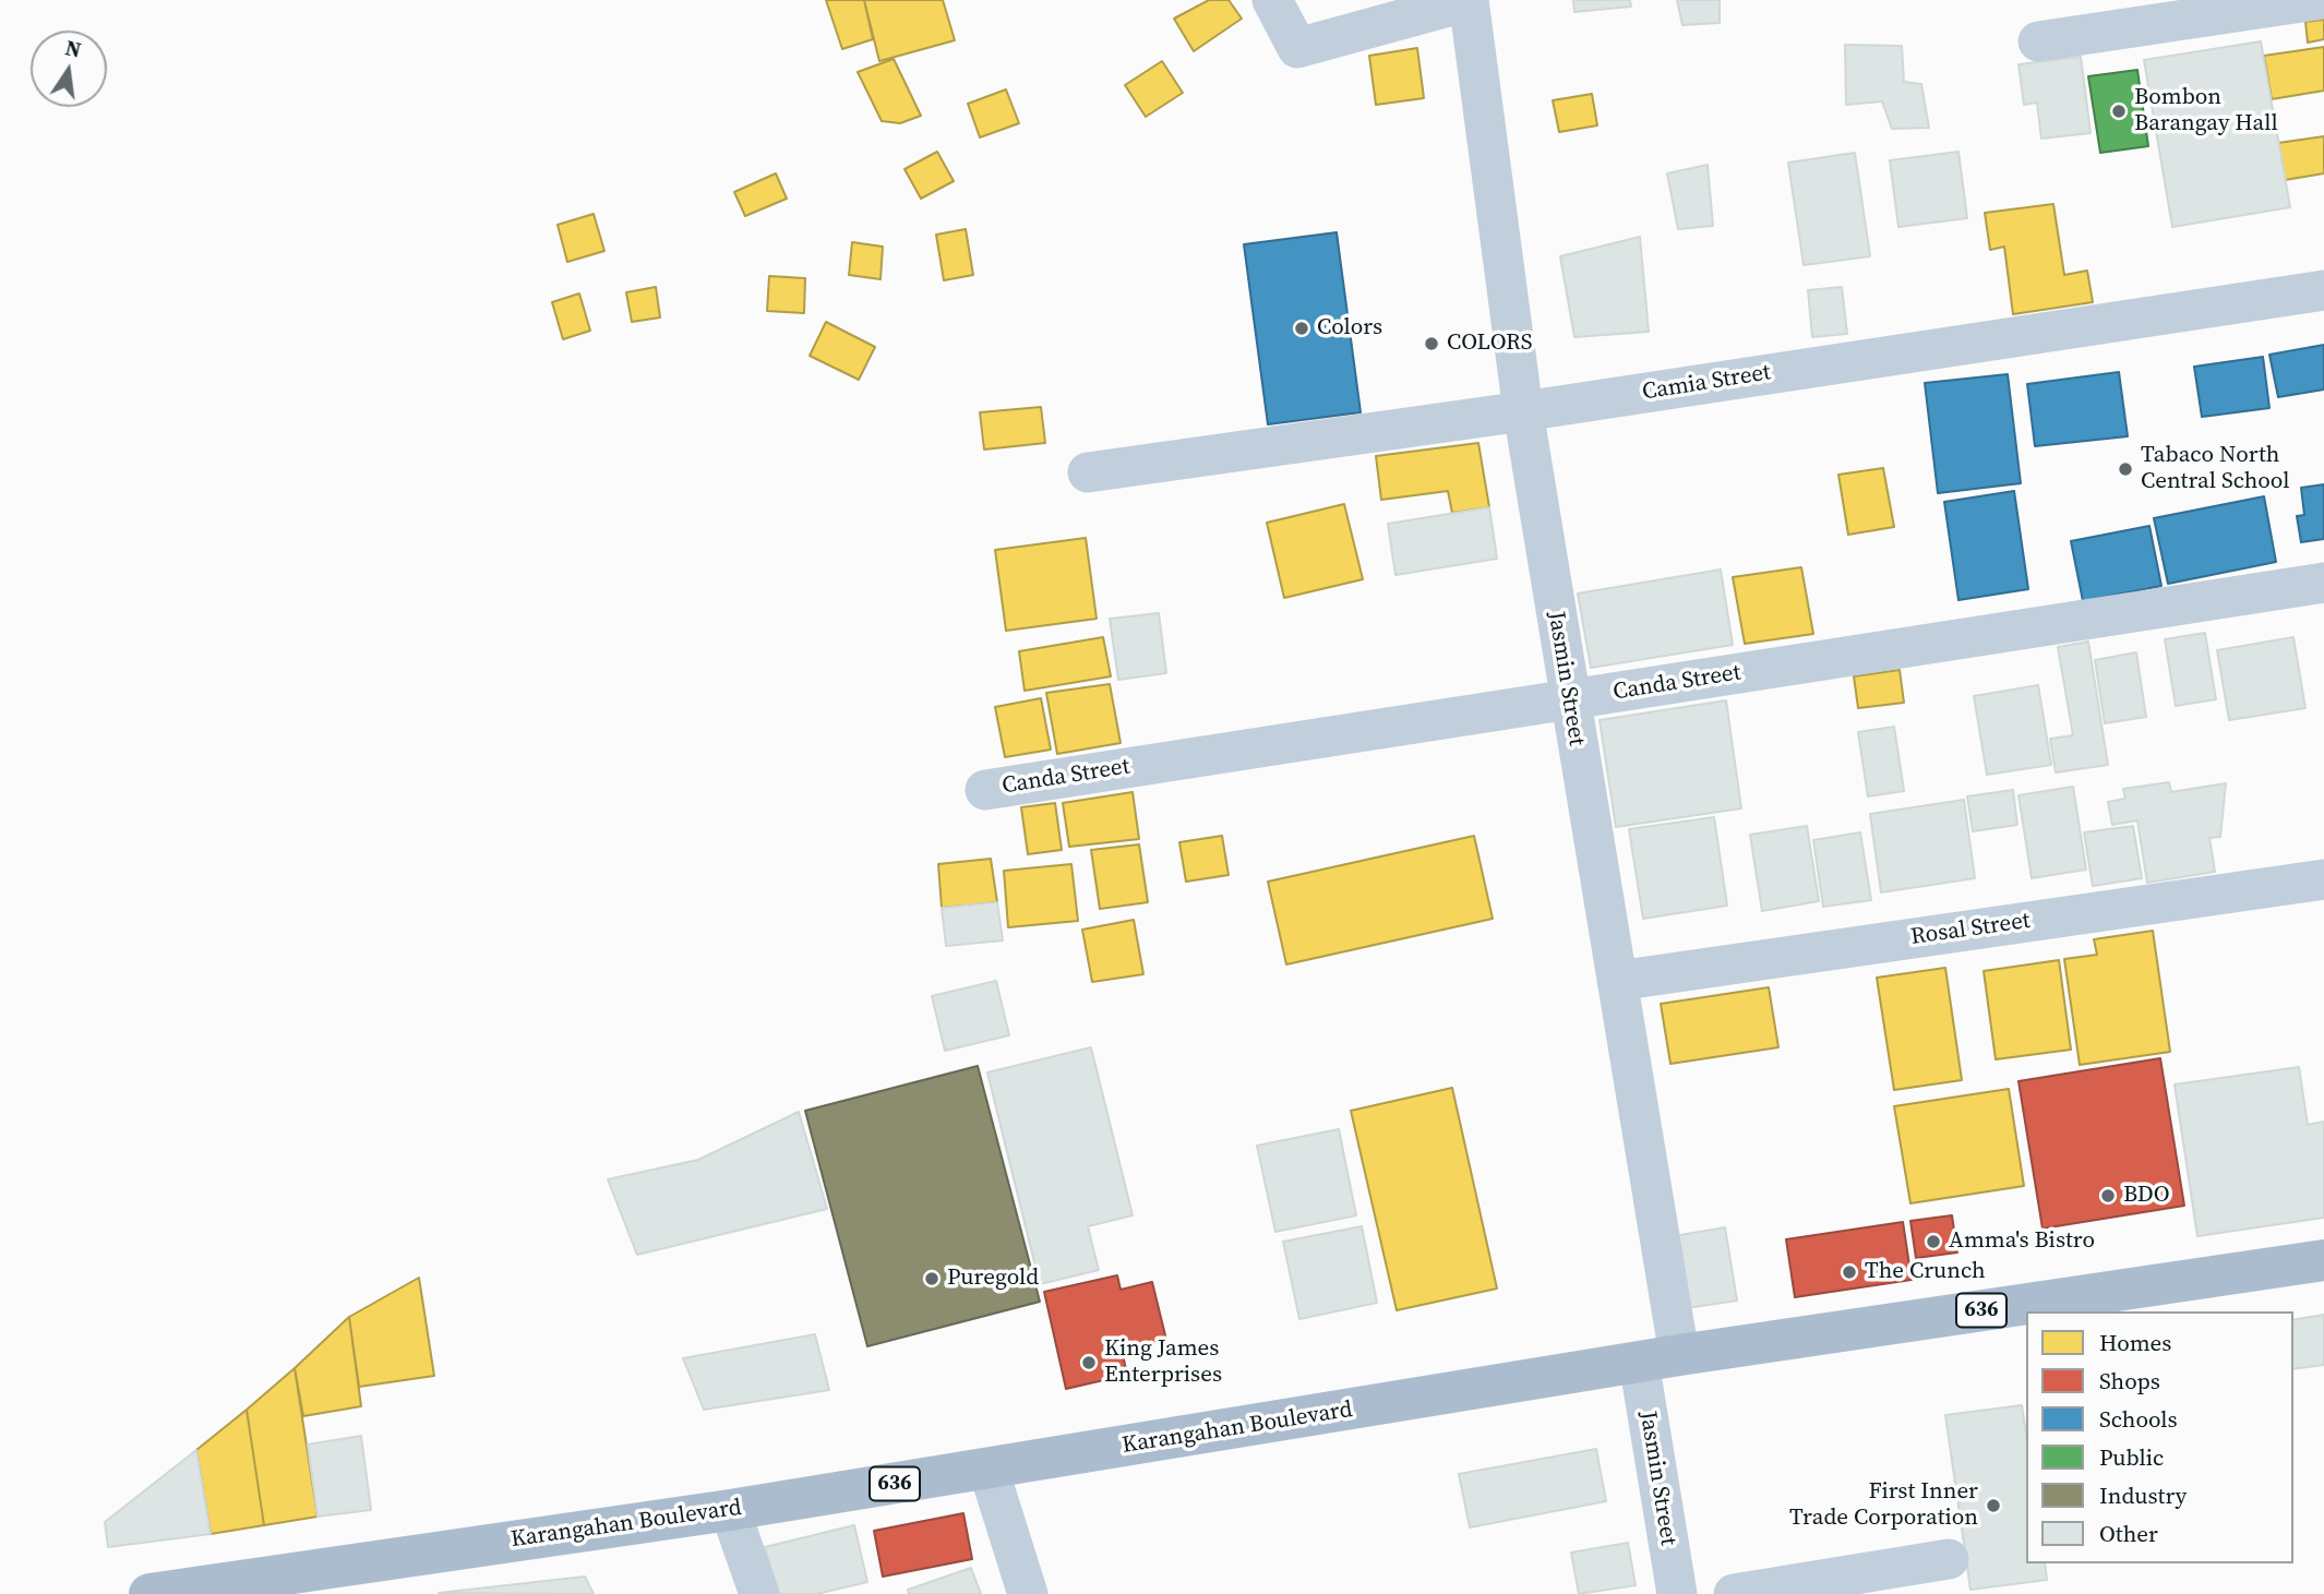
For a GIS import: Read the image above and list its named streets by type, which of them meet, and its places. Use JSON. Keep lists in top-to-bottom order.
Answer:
{
  "streets": {
    "main road": ["636", "Karangahan Boulevard"],
    "street": [
      "Camia Street",
      "Jasmin Street",
      "Canda Street",
      "Rosal Street"
    ]
  },
  "crossings": [
    ["Camia Street", "Jasmin Street"],
    ["Jasmin Street", "Canda Street"],
    ["Jasmin Street", "Rosal Street"],
    ["Jasmin Street", "Karangahan Boulevard"]
  ],
  "places": [
    "Bombon Barangay Hall",
    "Colors",
    "COLORS",
    "Tabaco North Central School",
    "BDO",
    "Amma's Bistro",
    "The Crunch",
    "Puregold",
    "King James Enterprises",
    "First Inner Trade Corporation"
  ],
  "legend": [
    "Homes",
    "Shops",
    "Schools",
    "Public",
    "Industry",
    "Other"
  ],
  "north": "top"
}
